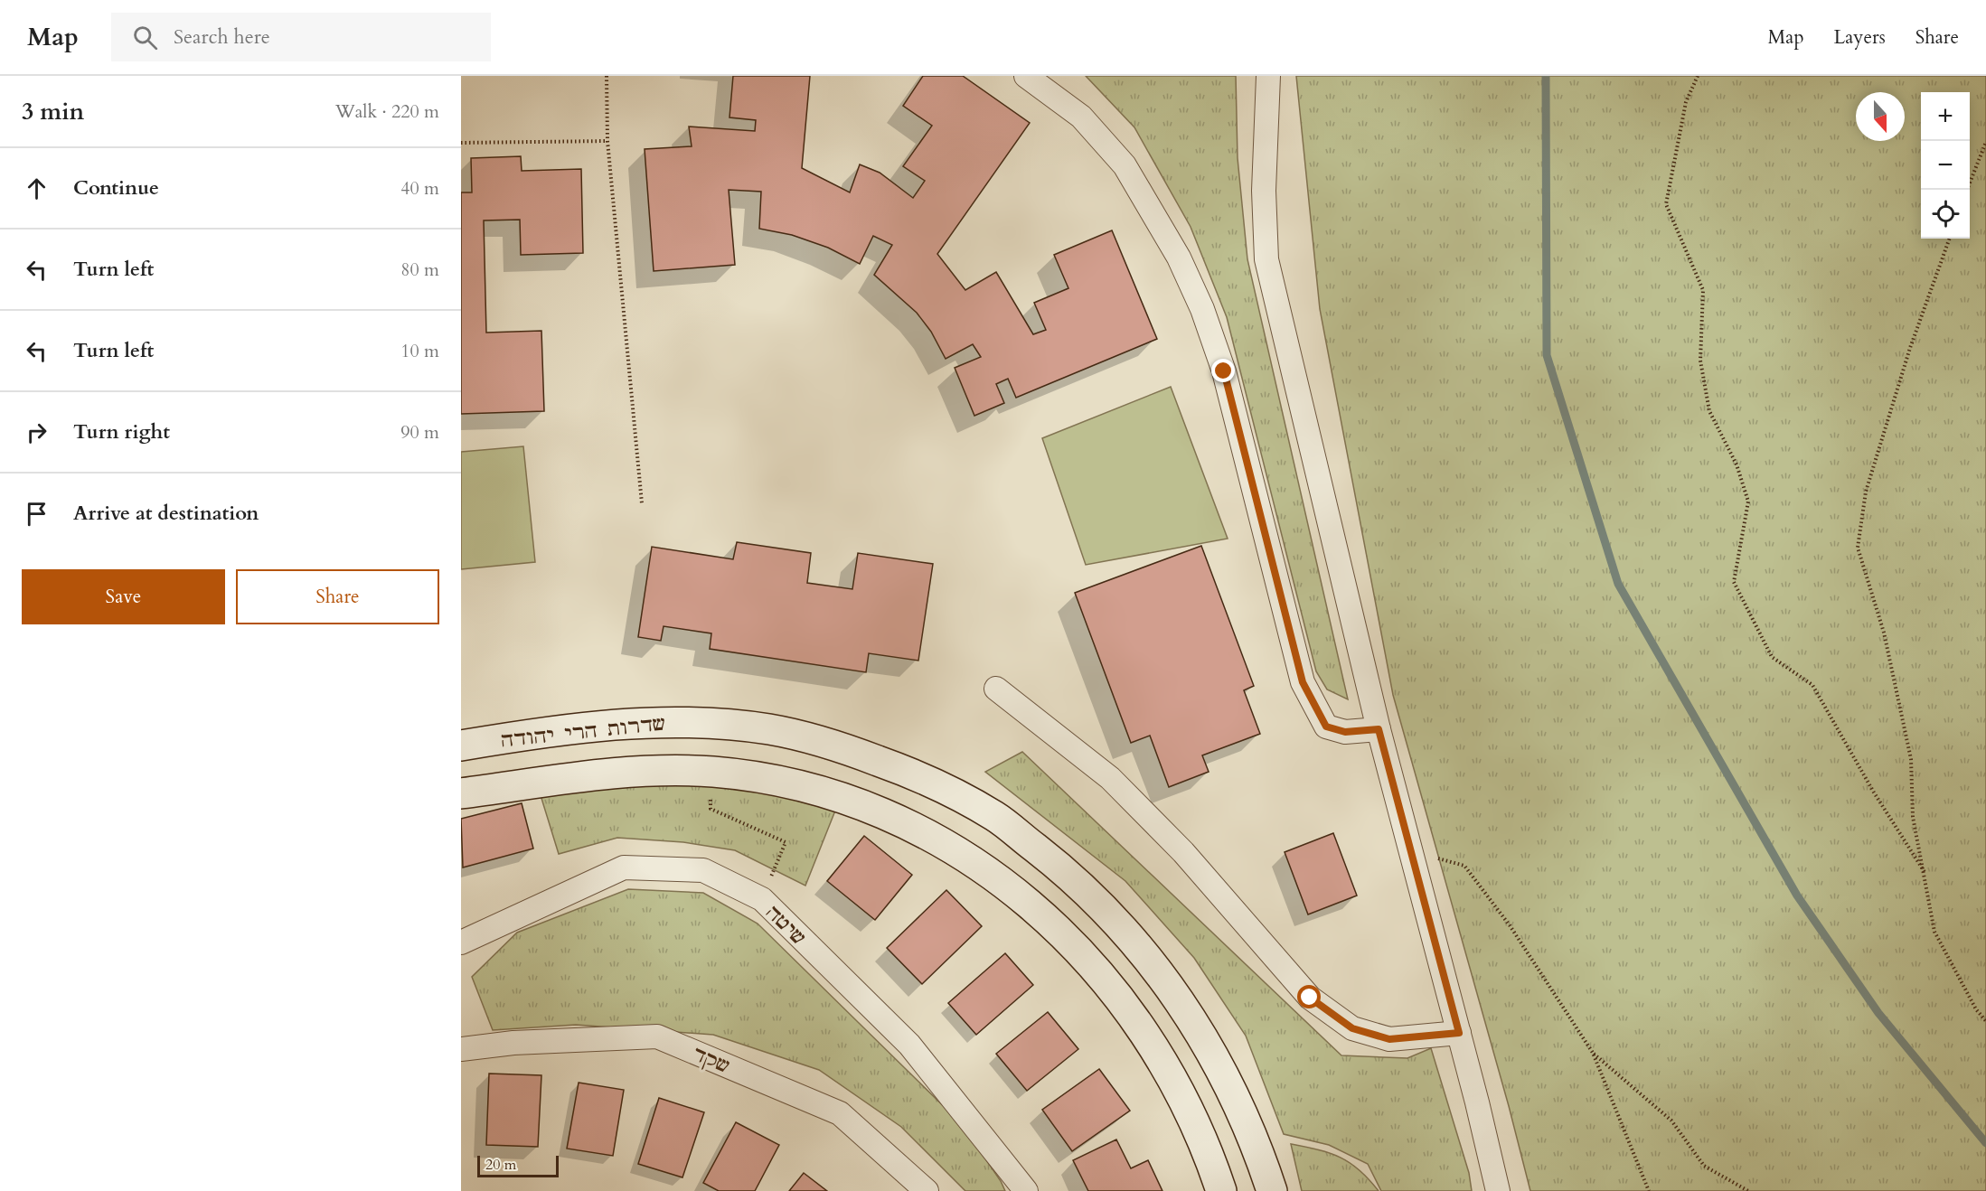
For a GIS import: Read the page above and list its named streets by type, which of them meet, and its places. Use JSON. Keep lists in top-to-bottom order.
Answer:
{
  "streets": {
    "street": ["שדרות הרי יהודה", "שיטה", "שקד"]
  },
  "scale_bar": "20 m",
  "north": "bottom",
  "page": {
    "header": "Map",
    "search": "Search here",
    "nav": ["Map", "Layers", "Share"],
    "heading": ["3 min", "Walk · 220 m"],
    "map_buttons": ["+", "−"],
    "list": [
      ["Continue", "40 m"],
      ["Turn left", "80 m"],
      ["Turn left", "10 m"],
      ["Turn right", "90 m"],
      "Arrive at destination"
    ],
    "buttons": ["Save", "Share"],
    "scale": "20 m"
  }
}
